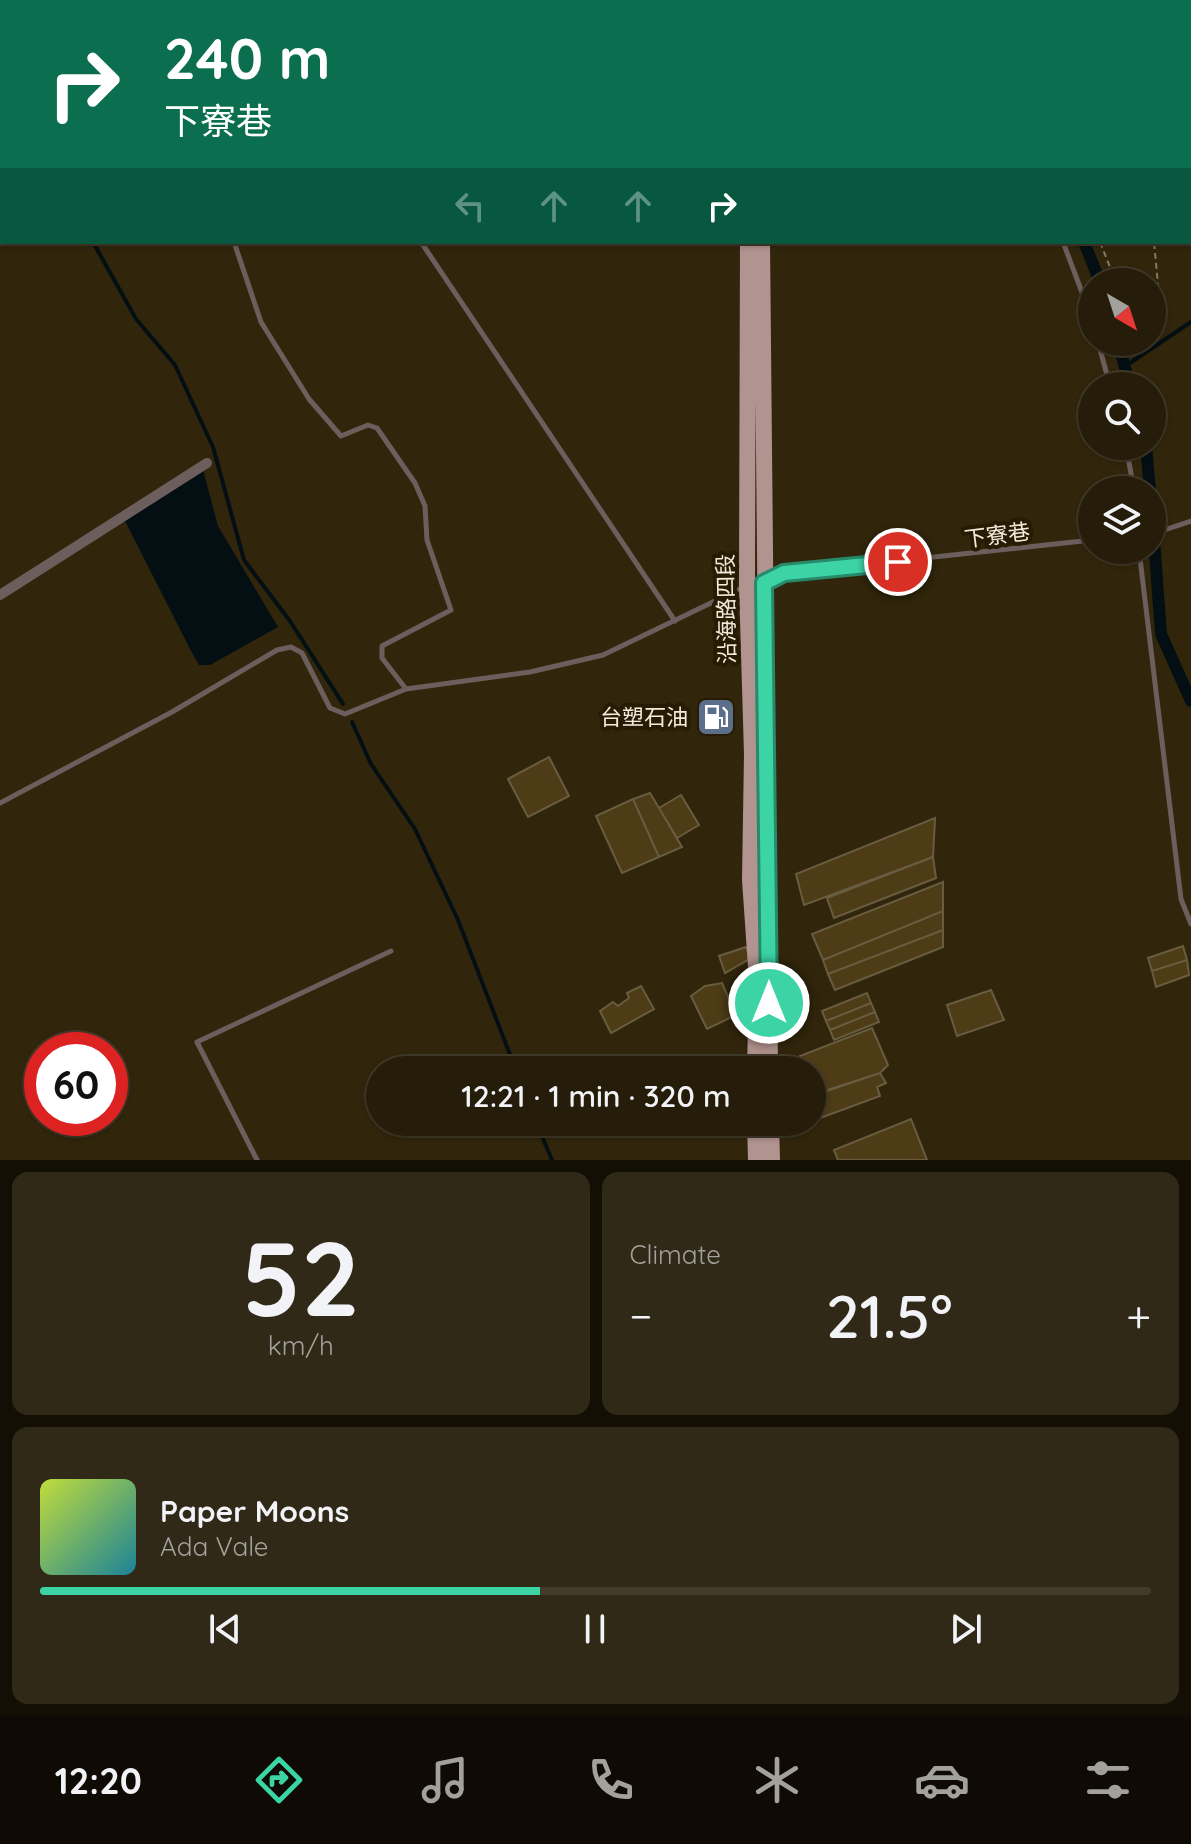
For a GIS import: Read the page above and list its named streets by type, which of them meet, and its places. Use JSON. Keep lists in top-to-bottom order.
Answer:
{
  "streets": {
    "main road": ["沿海路四段"],
    "lane": ["下寮巷"]
  },
  "crossings": [
    ["下寮巷", "沿海路四段"]
  ],
  "places": {
    "fuel station": ["台塑石油"]
  },
  "north": "bottom right",
  "page": {
    "turn": ["240 m", "下寮巷"],
    "limit": "60",
    "trip": "12:21 · 1 min · 320 m",
    "tile": [
      ["52", "km/h"],
      "Climate"
    ],
    "heat": ["−", "21.5°", "+"],
    "song": ["Paper Moons", "Ada Vale"],
    "tabs": "12:20"
  }
}
